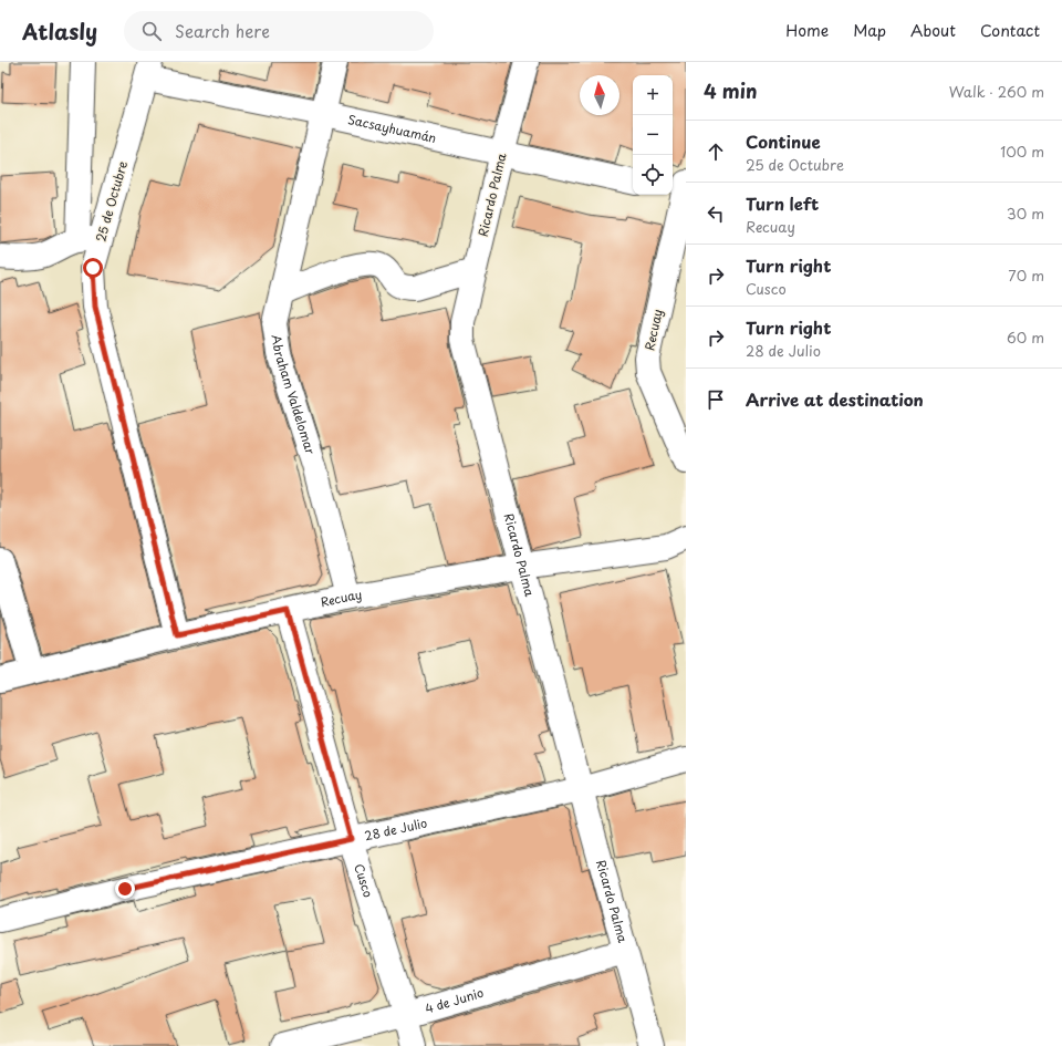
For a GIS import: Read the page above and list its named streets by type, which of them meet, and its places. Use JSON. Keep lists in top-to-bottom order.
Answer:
{
  "streets": {
    "street": [
      "Sacsayhuamán",
      "Ricardo Palma",
      "25 de Octubre",
      "Recuay",
      "Abraham Valdelomar",
      "28 de Julio",
      "Cusco",
      "4 de Junio"
    ]
  },
  "crossings": [
    ["Sacsayhuamán", "Ricardo Palma"],
    ["Sacsayhuamán", "25 de Octubre"],
    ["Sacsayhuamán", "Abraham Valdelomar"],
    ["Ricardo Palma", "Recuay"],
    ["Ricardo Palma", "28 de Julio"],
    ["Ricardo Palma", "4 de Junio"],
    ["25 de Octubre", "Recuay"],
    ["Recuay", "Abraham Valdelomar"],
    ["Recuay", "Cusco"],
    ["28 de Julio", "Cusco"],
    ["Cusco", "4 de Junio"]
  ],
  "north": "top",
  "page": {
    "header": "Atlasly",
    "search": "Search here",
    "nav": [
      "Home",
      "Map",
      "About",
      "Contact"
    ],
    "heading": ["4 min", "Walk · 260 m"],
    "map_buttons": ["+", "−"],
    "list": [
      ["Continue", "25 de Octubre", "100 m"],
      ["Turn left", "Recuay", "30 m"],
      ["Turn right", "Cusco", "70 m"],
      ["Turn right", "28 de Julio", "60 m"],
      "Arrive at destination"
    ]
  }
}
